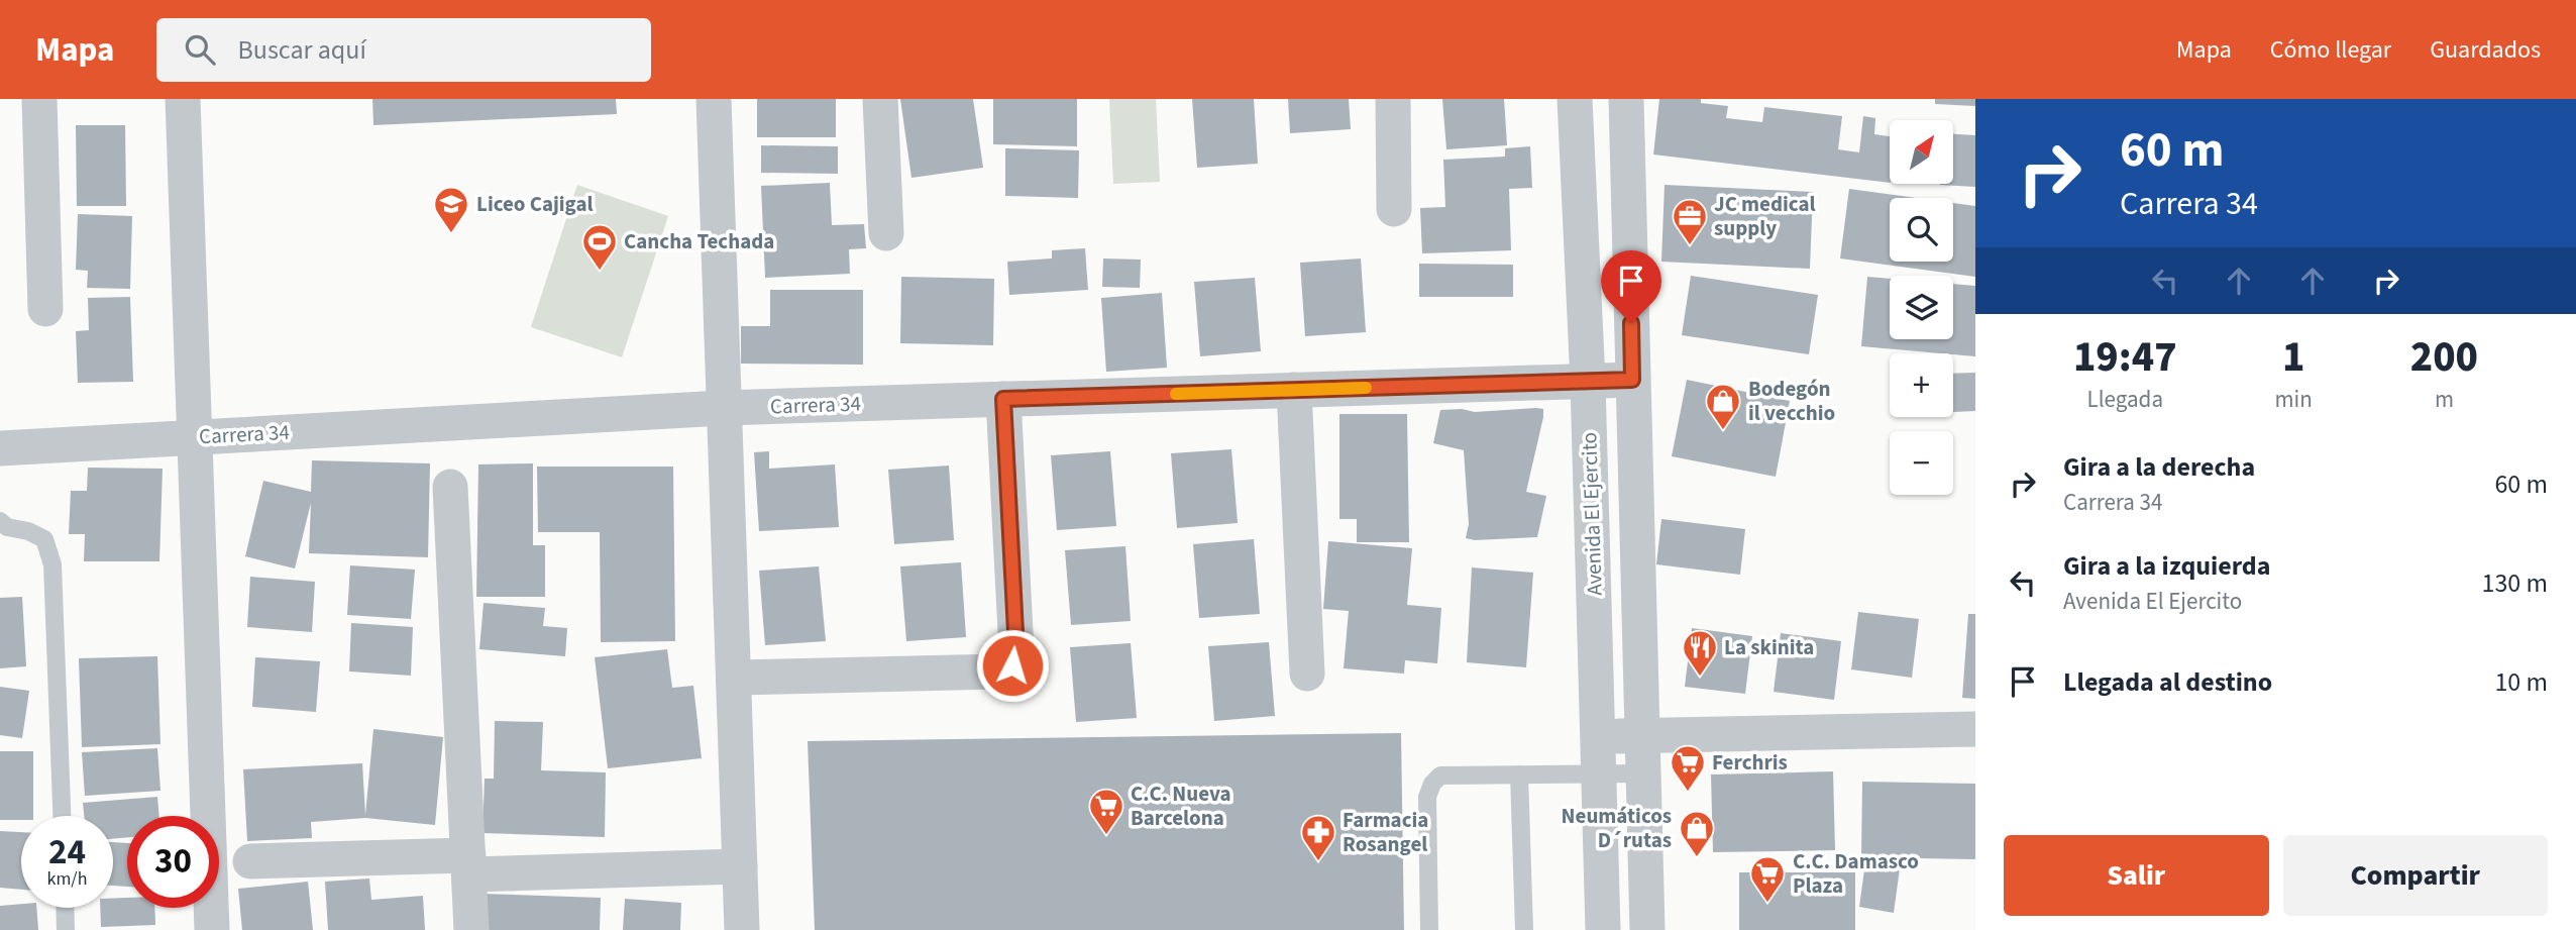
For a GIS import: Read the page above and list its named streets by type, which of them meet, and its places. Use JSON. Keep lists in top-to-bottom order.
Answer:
{
  "streets": {
    "street": ["Carrera 34", "Avenida El Ejercito"]
  },
  "crossings": [
    ["Carrera 34", "Avenida El Ejercito"]
  ],
  "places": {
    "school or university": ["Liceo Cajigal"],
    "office": ["JC medical supply"],
    "sports": ["Cancha Techada"],
    "shop": ["Bodegón il vecchio", "Neumáticos D´rutas"],
    "restaurant": ["La skinita"],
    "supermarket": ["Ferchris", "C.C. Nueva Barcelona", "C.C. Damasco Plaza"],
    "pharmacy": ["Farmacia Rosangel"]
  },
  "north": "top right",
  "page": {
    "header": "Mapa",
    "search": "Buscar aquí",
    "nav": ["Mapa", "Cómo llegar", "Guardados"],
    "turn": ["60 m", "Carrera 34"],
    "map_buttons": ["+", "−"],
    "eta": [
      "19:47",
      "Llegada",
      "1",
      "min",
      "200",
      "m"
    ],
    "list": [
      {
        "name": "Gira a la derecha",
        "note": "Carrera 34",
        "value": "60 m"
      },
      {
        "name": "Gira a la izquierda",
        "note": "Avenida El Ejercito",
        "value": "130 m"
      },
      {
        "name": "Llegada al destino",
        "value": "10 m"
      }
    ],
    "speed": "24 km/h",
    "limit": "30",
    "buttons": ["Salir", "Compartir"]
  }
}
